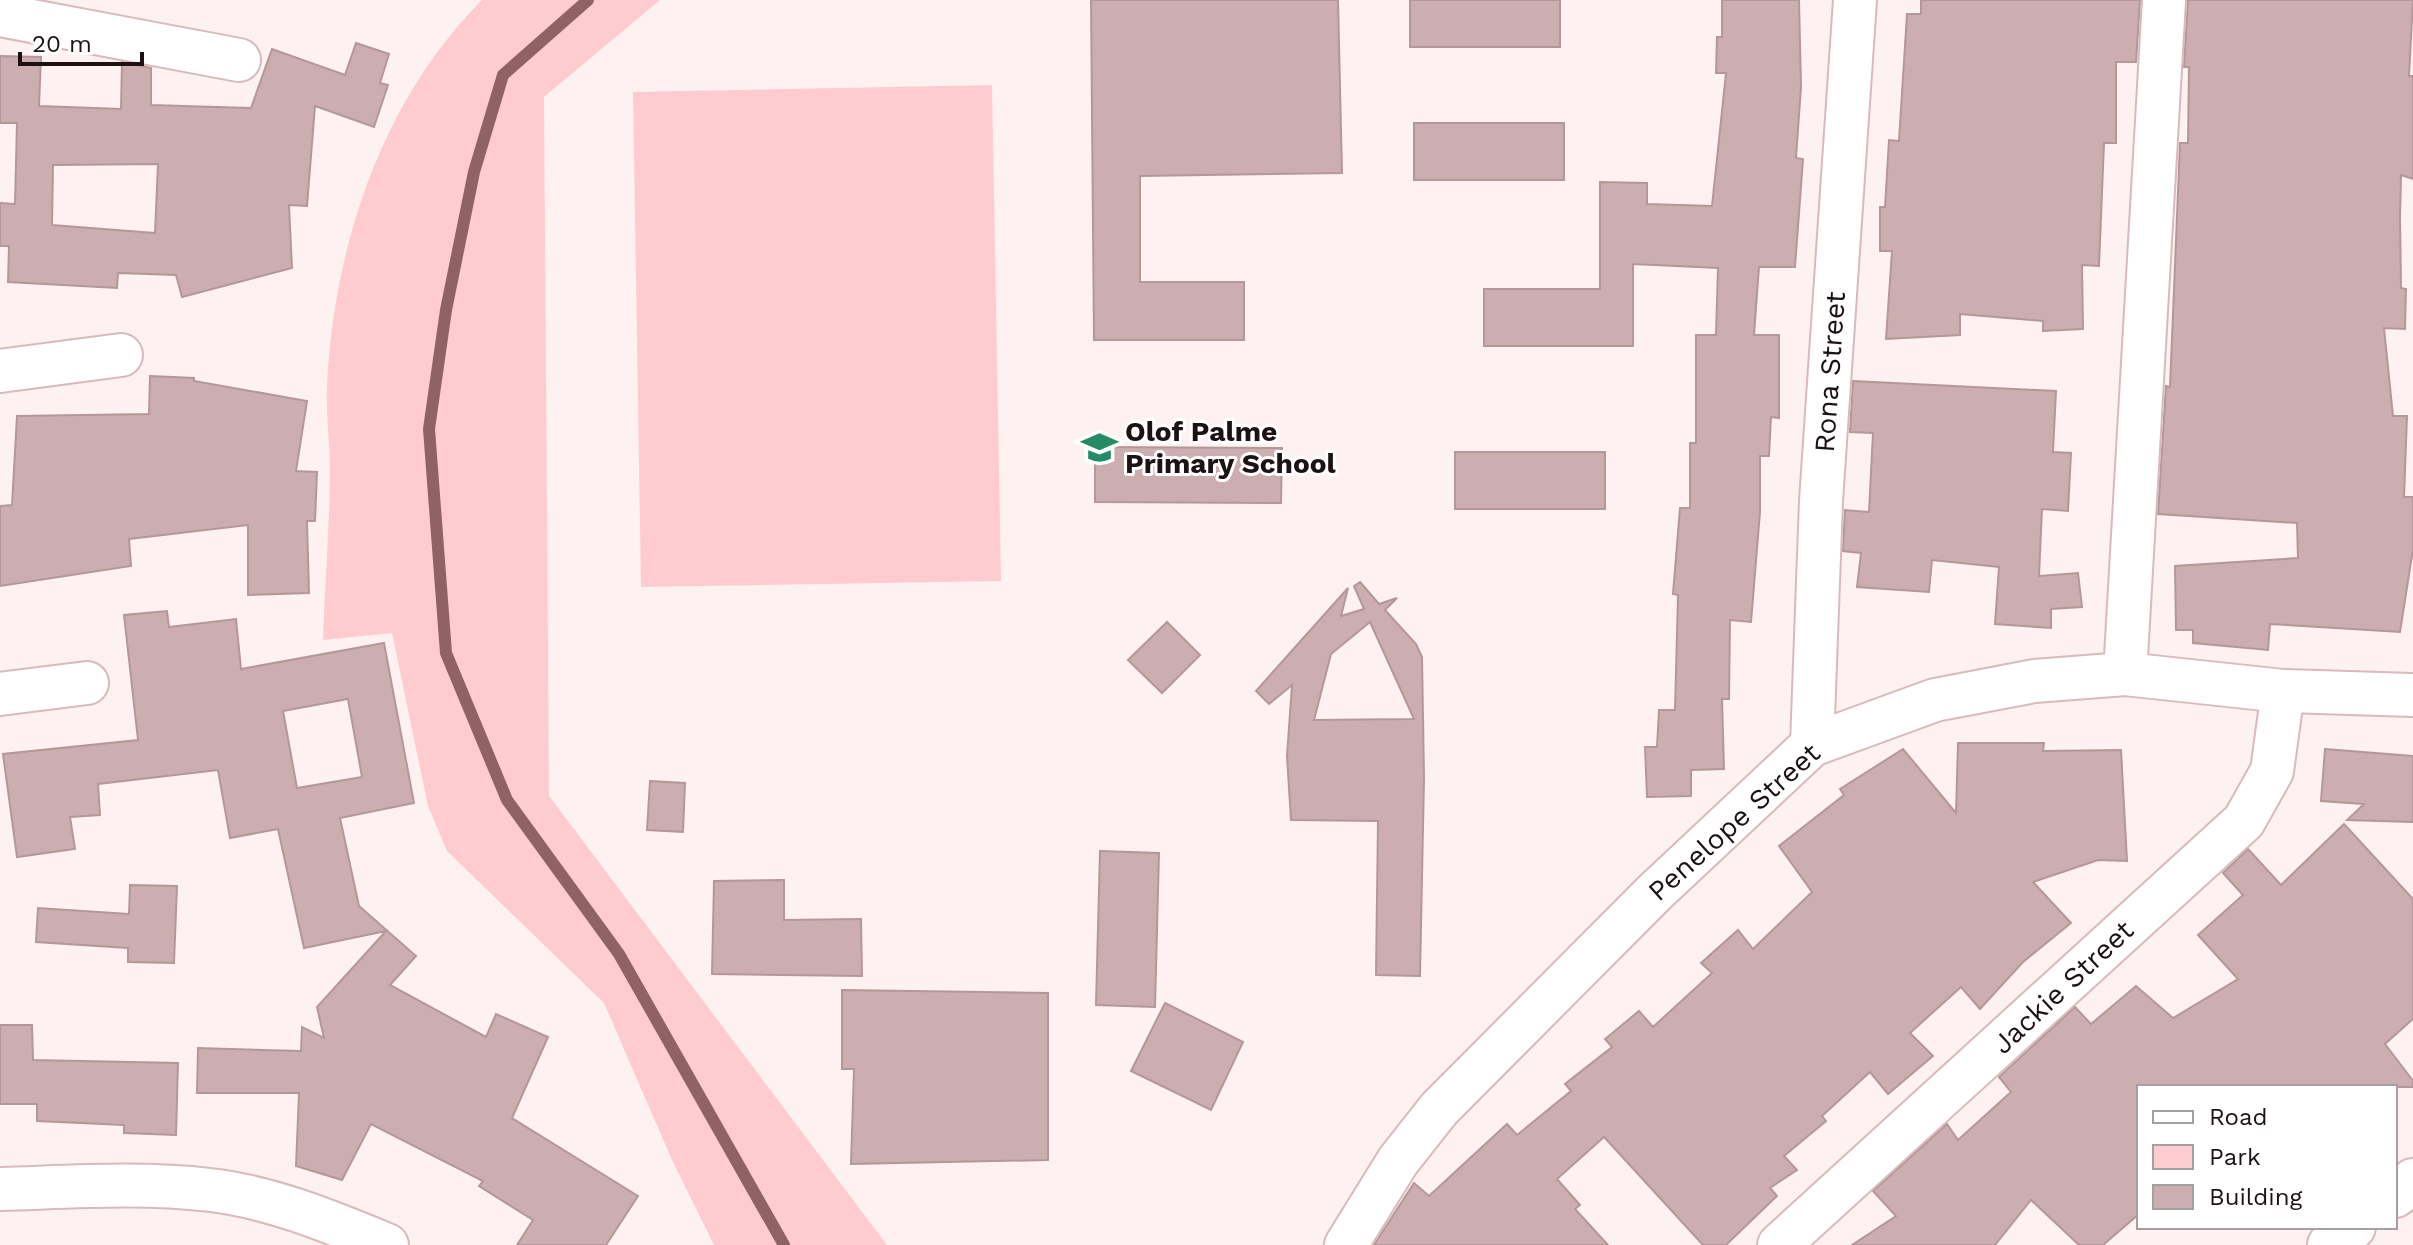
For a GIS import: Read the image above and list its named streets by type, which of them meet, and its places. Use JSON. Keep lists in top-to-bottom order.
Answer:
{
  "streets": {
    "street": ["Rona Street", "Penelope Street", "Jackie Street"]
  },
  "crossings": [
    ["Rona Street", "Penelope Street"],
    ["Penelope Street", "Jackie Street"]
  ],
  "places": {
    "school or university": ["Olof Palme Primary School"]
  },
  "legend": ["Road", "Park", "Building"],
  "scale_bar": "20 m"
}
